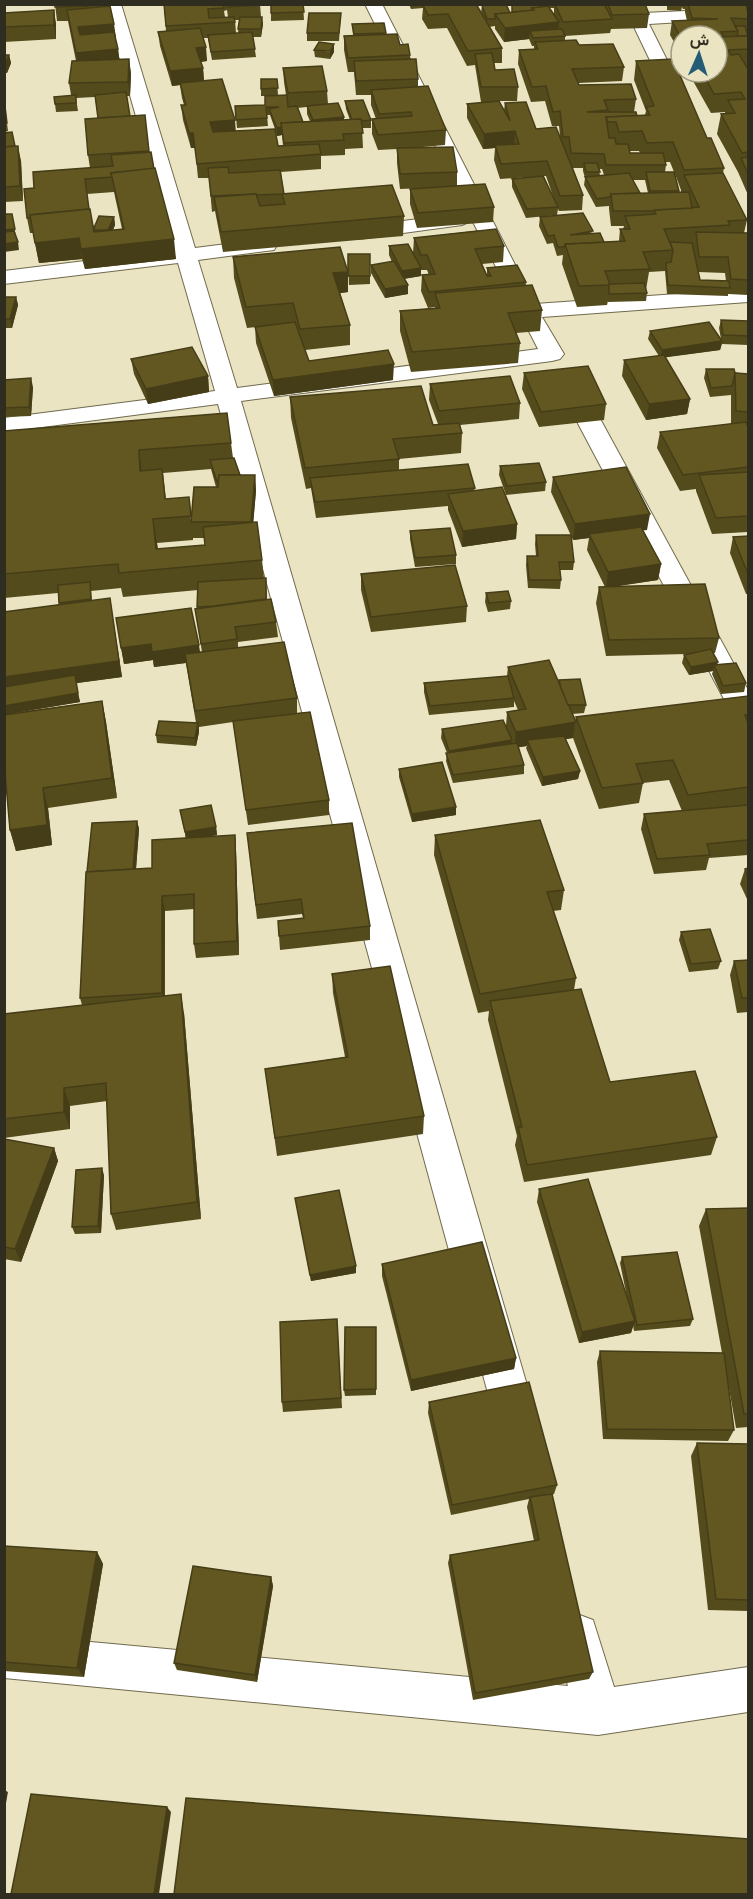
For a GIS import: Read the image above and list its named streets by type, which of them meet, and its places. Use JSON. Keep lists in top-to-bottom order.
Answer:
{
  "north": "top"
}
